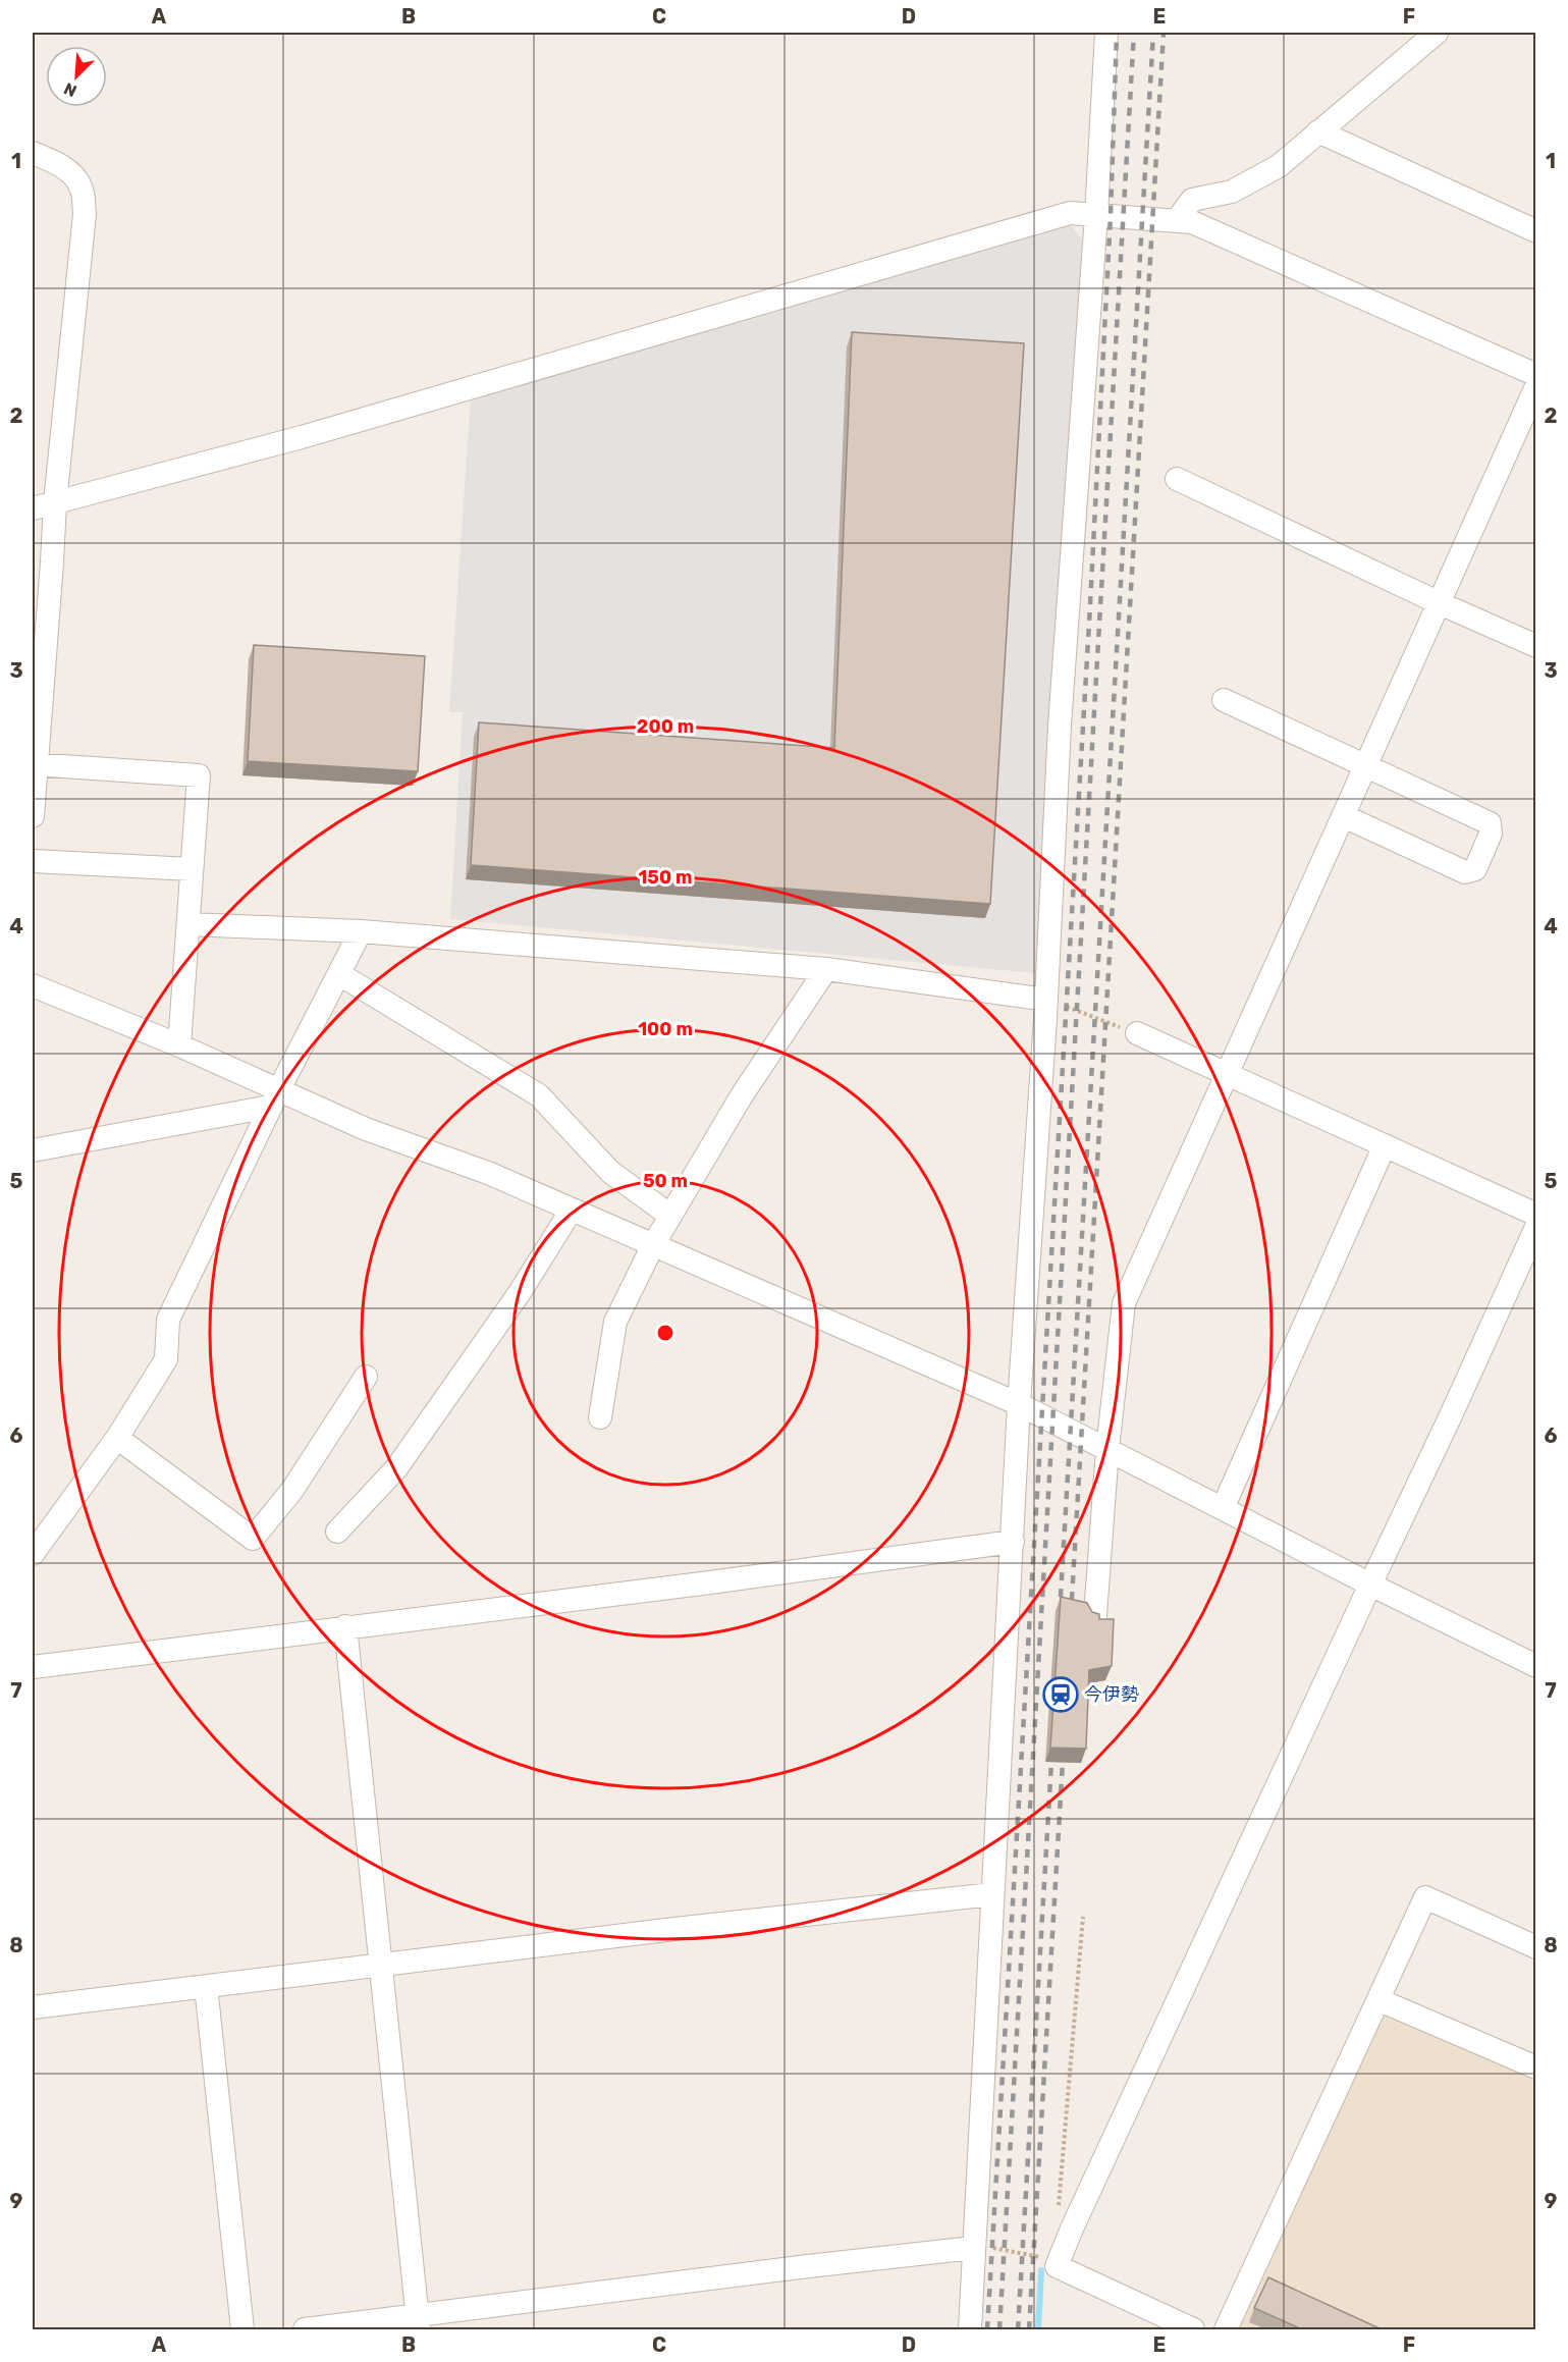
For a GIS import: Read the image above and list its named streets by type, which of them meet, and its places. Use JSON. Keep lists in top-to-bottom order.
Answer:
{
  "places": {
    "station": ["今伊勢"]
  },
  "north": "bottom left",
  "grid": {
    "columns": [
      "A",
      "B",
      "C",
      "D",
      "E",
      "F"
    ],
    "rows": [
      "1",
      "2",
      "3",
      "4",
      "5",
      "6",
      "7",
      "8",
      "9"
    ]
  },
  "rings": [
    "200 m",
    "150 m",
    "100 m",
    "50 m"
  ]
}
